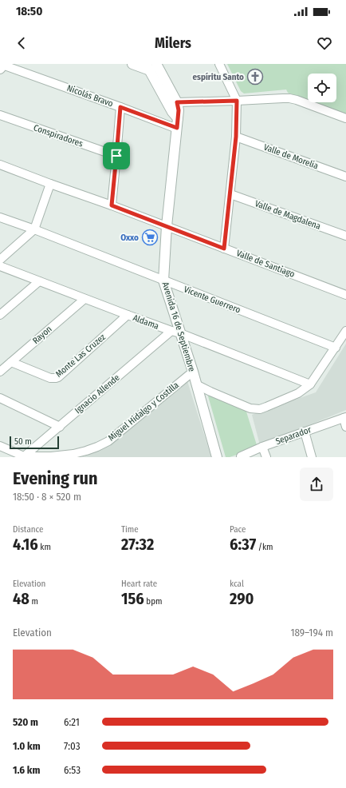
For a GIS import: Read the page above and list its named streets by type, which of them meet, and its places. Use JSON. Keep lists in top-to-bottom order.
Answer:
{
  "streets": {
    "street": [
      "Nicolás Bravo",
      "Conspiradores",
      "Valle de Morelia",
      "Valle de Magdalena",
      "Valle de Santiago",
      "Vicente Guerrero",
      "Aldama",
      "Avenida 16 de Septiembre",
      "Rayon",
      "Monte Las Cruzez",
      "Ignacio Allende",
      "Miguel Hidalgo y Costilla",
      "Separador"
    ]
  },
  "crossings": [
    ["Nicolás Bravo", "Avenida 16 de Septiembre"],
    ["Valle de Santiago", "Avenida 16 de Septiembre"],
    ["Vicente Guerrero", "Avenida 16 de Septiembre"],
    ["Aldama", "Avenida 16 de Septiembre"],
    ["Aldama", "Rayon"],
    ["Aldama", "Monte Las Cruzez"],
    ["Aldama", "Ignacio Allende"],
    ["Avenida 16 de Septiembre", "Ignacio Allende"],
    ["Avenida 16 de Septiembre", "Miguel Hidalgo y Costilla"],
    ["Rayon", "Monte Las Cruzez"],
    ["Ignacio Allende", "Miguel Hidalgo y Costilla"]
  ],
  "places": {
    "church": ["espíritu Santo"],
    "supermarket": ["Oxxo"]
  },
  "scale_bar": "50 m",
  "page": {
    "status": "18:50",
    "header": "Milers",
    "scale": "50 m",
    "heading": ["Evening run", "18:50 · 8 × 520 m"],
    "stats": [
      ["Distance", "4.16 km"],
      ["Time", "27:32"],
      ["Pace", "6:37 /km"],
      ["Elevation", "48 m"],
      ["Heart rate", "156 bpm"],
      ["kcal", "290"]
    ],
    "chart": ["Elevation", "189–194 m"],
    "list": [
      {
        "name": "520 m",
        "note": "6:21"
      },
      {
        "name": "1.0 km",
        "note": "7:03"
      },
      {
        "name": "1.6 km",
        "note": "6:53"
      }
    ]
  }
}
